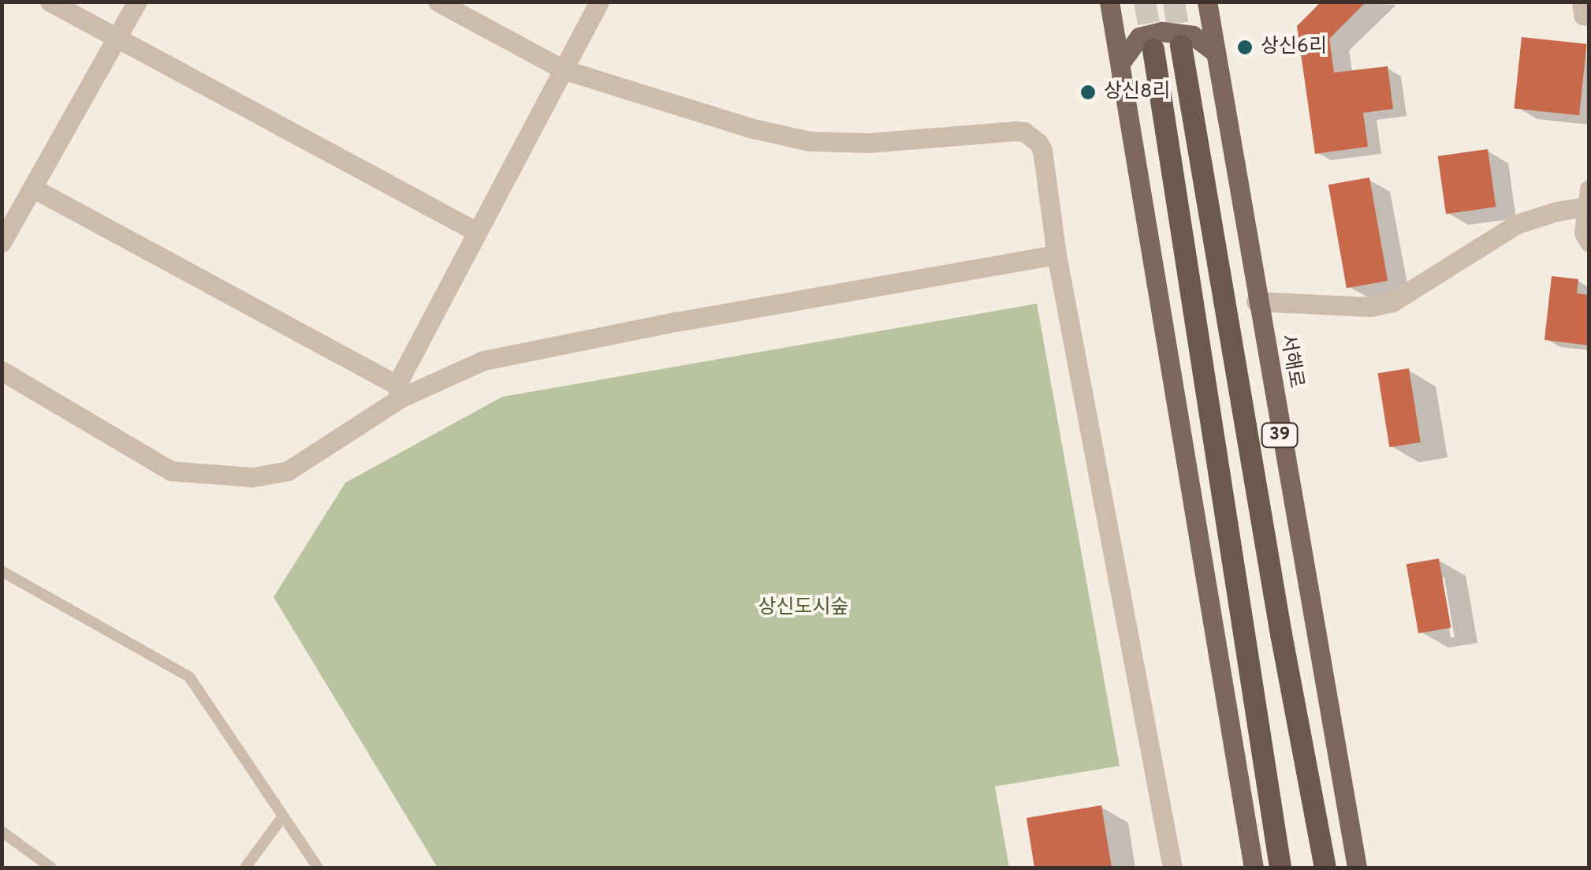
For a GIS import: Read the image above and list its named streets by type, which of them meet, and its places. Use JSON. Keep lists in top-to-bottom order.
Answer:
{
  "streets": {
    "highway": ["39"],
    "main road": ["서해로"]
  },
  "parks": ["상신도시숲"],
  "places": ["상신6리", "상신8리"]
}
